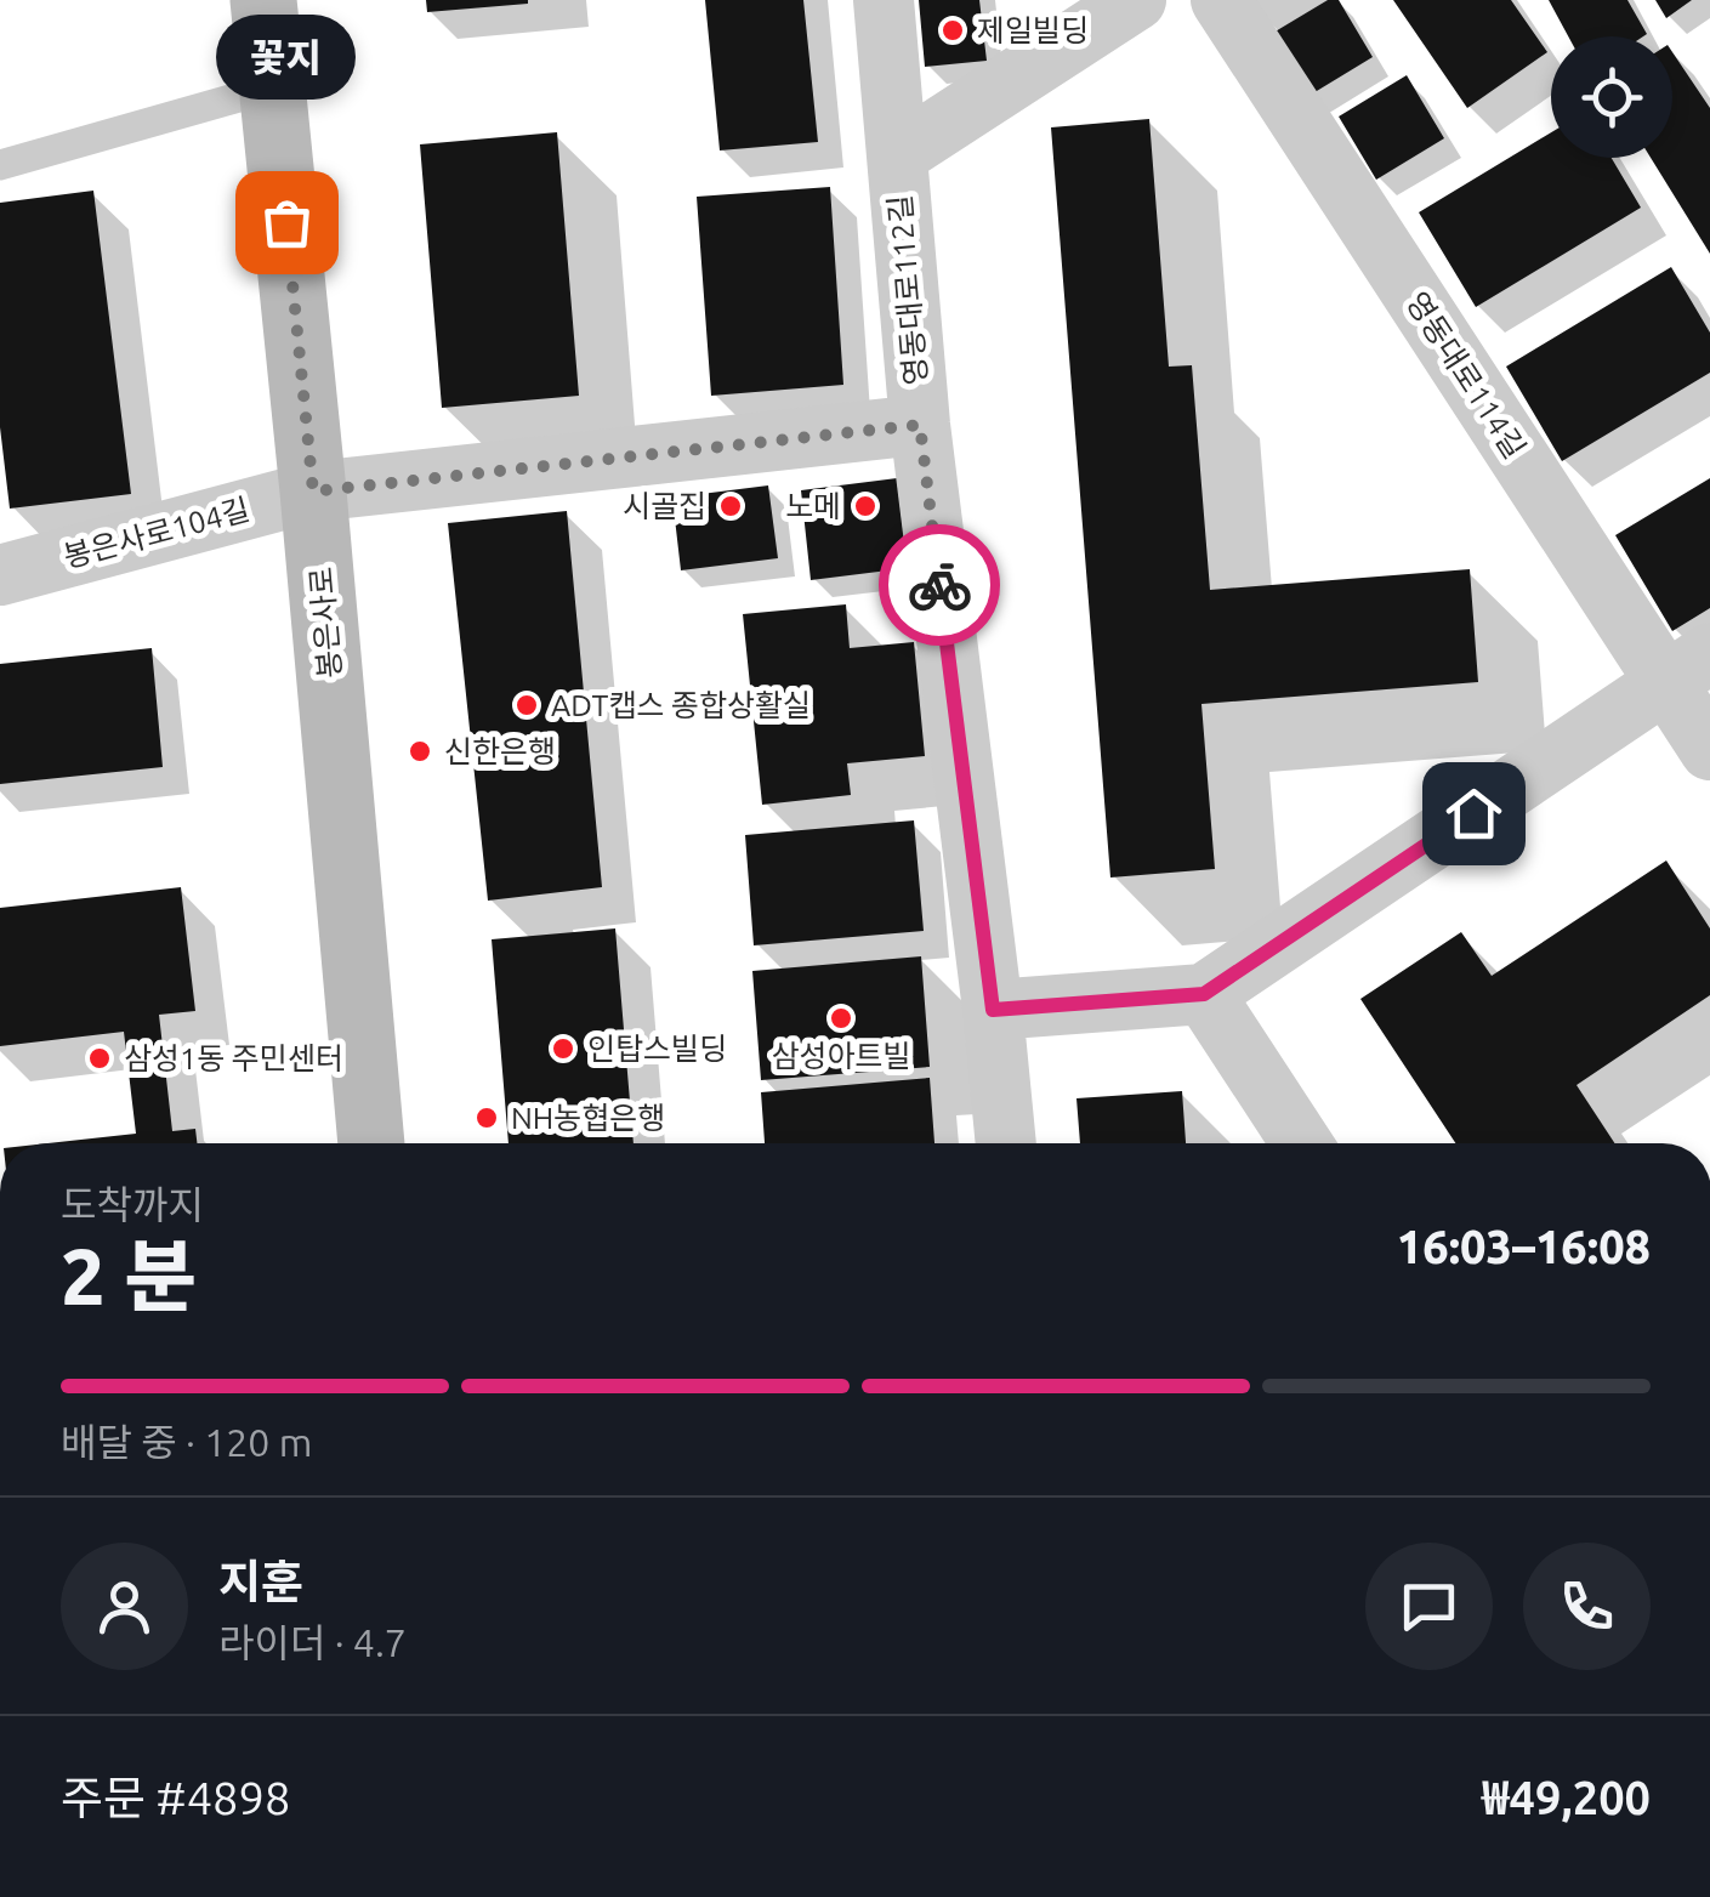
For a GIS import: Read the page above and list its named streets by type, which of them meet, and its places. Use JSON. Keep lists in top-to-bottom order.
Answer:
{
  "streets": {
    "street": [
      "영동대로112길",
      "영동대로114길",
      "봉은사로104길",
      "봉은사로"
    ]
  },
  "crossings": [
    ["영동대로112길", "봉은사로104길"],
    ["봉은사로104길", "봉은사로"]
  ],
  "places": [
    "제일빌딩",
    "꽃지",
    "시골집",
    "노메",
    "ADT캡스 종합상활실",
    "신한은행",
    "삼성아트빌",
    "인탑스빌딩",
    "삼성1동 주민센터",
    "NH농협은행"
  ],
  "page": {
    "bubble": "꽃지",
    "heading": ["2 분", "도착까지", "16:03–16:08"],
    "panel": [
      "지훈",
      "라이더 · 4.7",
      "주문 #4898",
      "₩49,200"
    ],
    "bar": "배달 중 · 120 m"
  }
}
